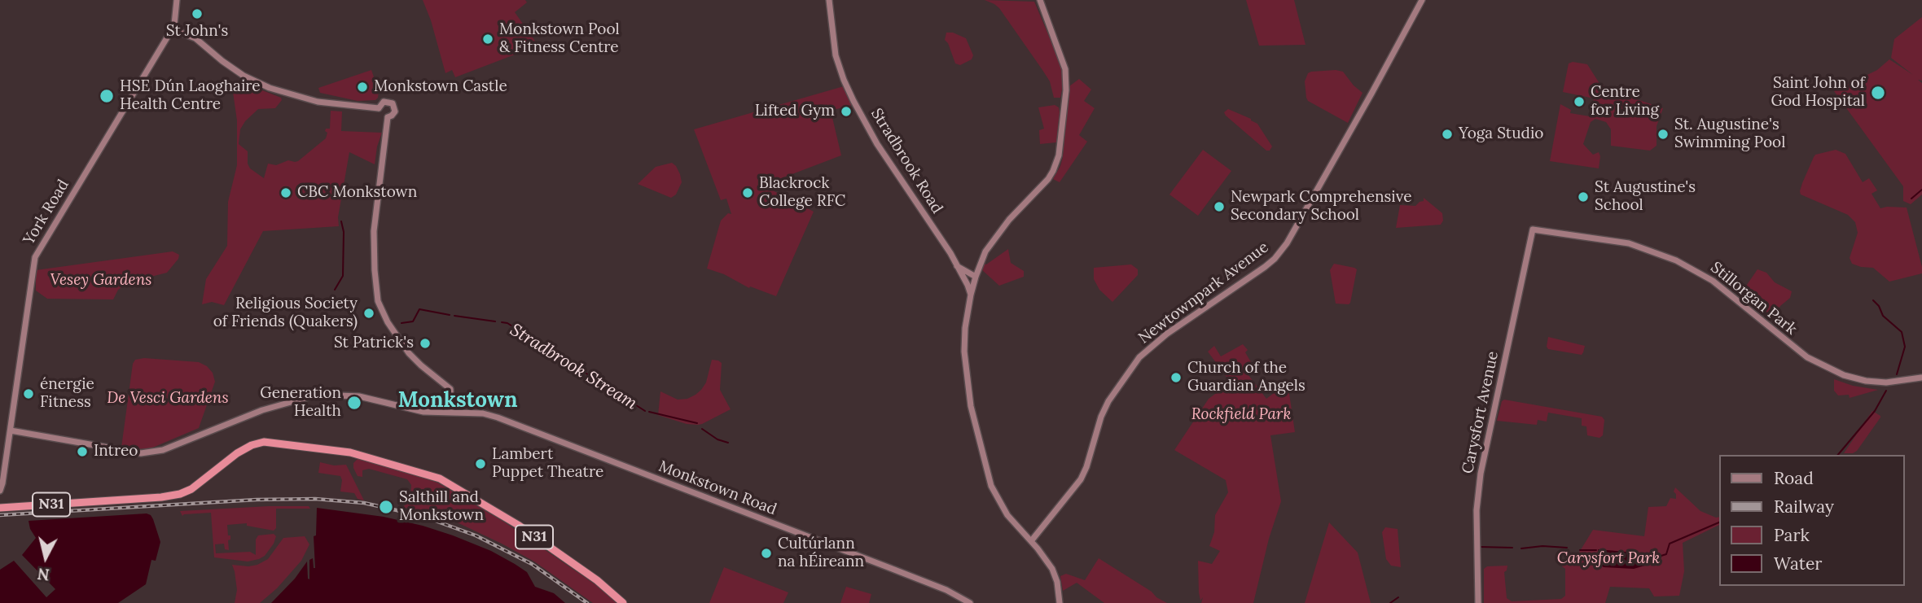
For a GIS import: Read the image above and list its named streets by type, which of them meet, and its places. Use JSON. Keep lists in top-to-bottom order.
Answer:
{
  "streets": {
    "highway": ["N31"],
    "main road": [
      "Stradbrook Road",
      "York Road",
      "Newtownpark Avenue",
      "Stillorgan Park",
      "Carysfort Avenue",
      "Monkstown Road"
    ]
  },
  "crossings": [
    ["York Road", "Monkstown Road"],
    ["Stillorgan Park", "Carysfort Avenue"]
  ],
  "districts": ["Monkstown"],
  "water": ["Stradbrook Stream"],
  "parks": [
    "Vesey Gardens",
    "De Vesci Gardens",
    "Rockfield Park",
    "Carysfort Park"
  ],
  "places": [
    "St John's",
    "Monkstown Pool & Fitness Centre",
    "Monkstown Castle",
    "Saint John of God Hospital",
    "HSE Dún Laoghaire Health Centre",
    "Centre for Living",
    "Lifted Gym",
    "Yoga Studio",
    "St. Augustine's Swimming Pool",
    "CBC Monkstown",
    "Blackrock College RFC",
    "St Augustine's School",
    "Newpark Comprehensive Secondary School",
    "Religious Society of Friends (Quakers)",
    "St Patrick's",
    "Church of the Guardian Angels",
    "énergie Fitness",
    "Generation Health",
    "Intreo",
    "Lambert Puppet Theatre",
    "Salthill and Monkstown",
    "Cultúrlann na hÉireann"
  ],
  "legend": [
    "Road",
    "Railway",
    "Park",
    "Water"
  ],
  "north": "bottom"
}
